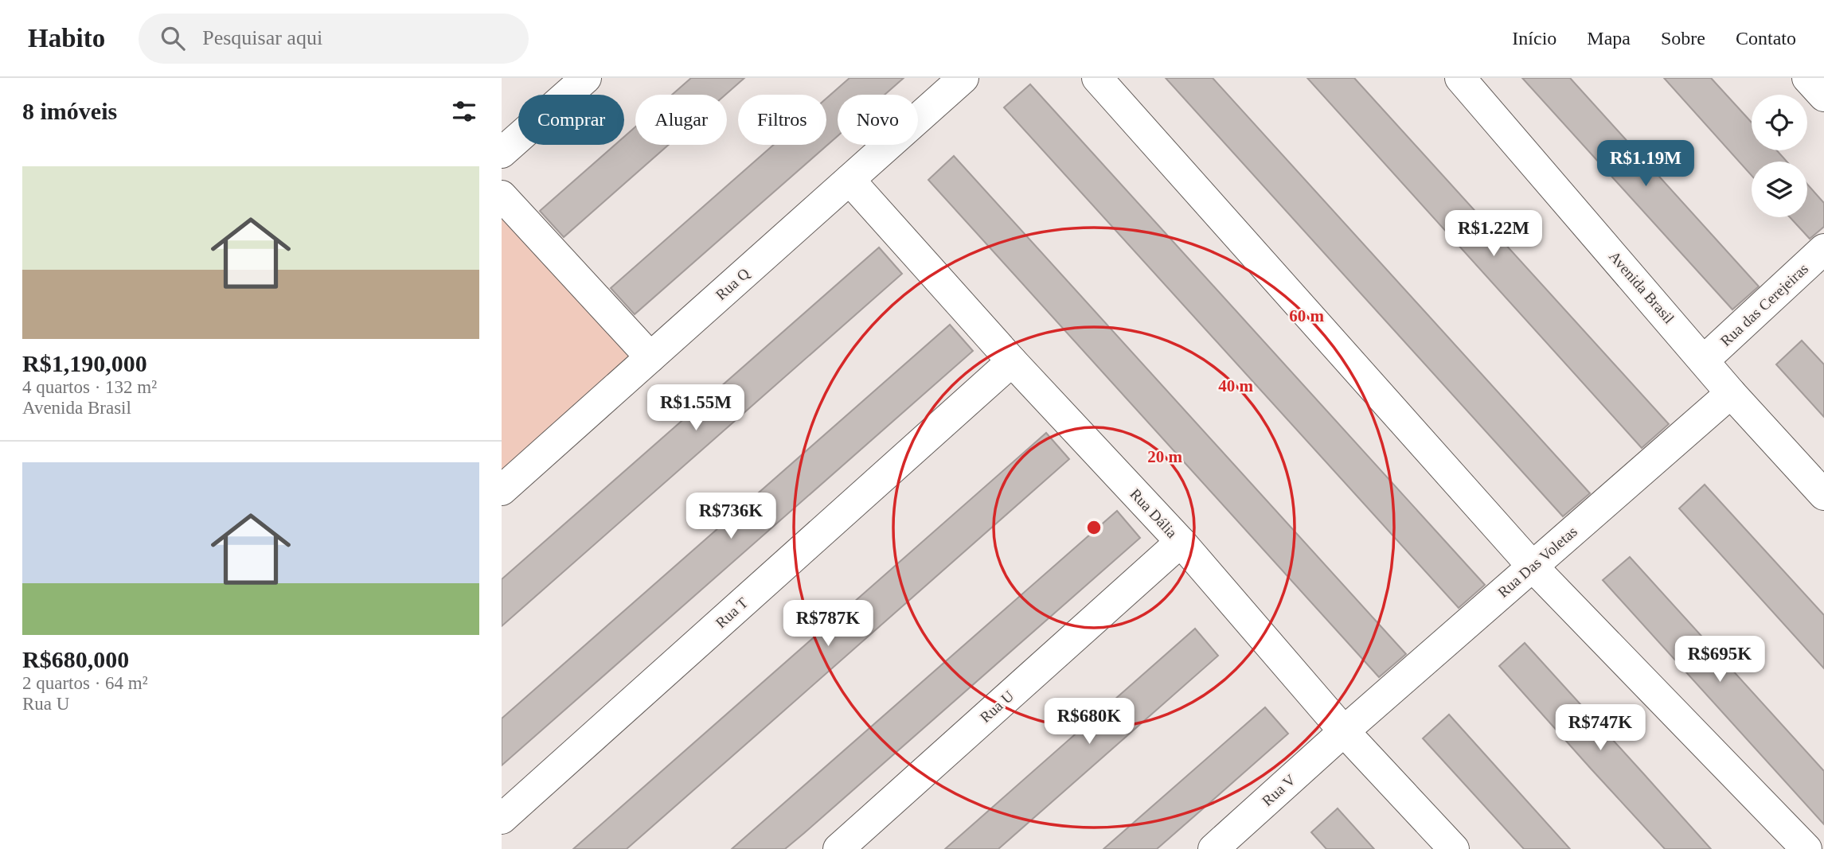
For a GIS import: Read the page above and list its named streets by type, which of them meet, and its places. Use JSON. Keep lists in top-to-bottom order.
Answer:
{
  "streets": {
    "street": [
      "Rua Q",
      "Avenida Brasil",
      "Rua das Cerejeiras",
      "Rua Dália",
      "Rua Das Voletas",
      "Rua T",
      "Rua U",
      "Rua V"
    ]
  },
  "crossings": [
    ["Rua Q", "Rua Dália"],
    ["Avenida Brasil", "Rua das Cerejeiras"],
    ["Avenida Brasil", "Rua Das Voletas"],
    ["Rua Dália", "Rua Das Voletas"],
    ["Rua Dália", "Rua T"],
    ["Rua Dália", "Rua U"],
    ["Rua Dália", "Rua V"],
    ["Rua Das Voletas", "Rua V"]
  ],
  "page": {
    "header": "Habito",
    "search": "Pesquisar aqui",
    "nav": [
      "Início",
      "Mapa",
      "Sobre",
      "Contato"
    ],
    "heading": "8 imóveis",
    "chip": [
      "Comprar",
      "Alugar",
      "Filtros",
      "Novo"
    ],
    "price": [
      "R$1.19M",
      "R$1.22M",
      "R$1.55M",
      "R$736K",
      "R$787K",
      "R$695K",
      "R$680K",
      "R$747K"
    ],
    "list": [
      {
        "name": "R$1,190,000",
        "note": "4 quartos · 132 m² · Avenida Brasil"
      },
      {
        "name": "R$680,000",
        "note": "2 quartos · 64 m² · Rua U"
      }
    ]
  },
  "rings": ["60 m", "40 m", "20 m"]
}
